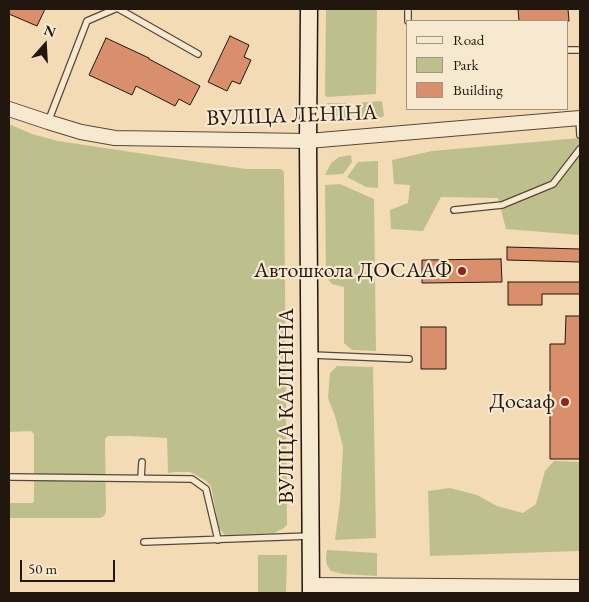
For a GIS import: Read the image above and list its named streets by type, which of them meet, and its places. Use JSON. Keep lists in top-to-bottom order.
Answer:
{
  "streets": {
    "main road": ["ВУЛІЦА КАЛІНІНА"],
    "street": ["ВУЛІЦА ЛЕНІНА"]
  },
  "crossings": [
    ["ВУЛІЦА ЛЕНІНА", "ВУЛІЦА КАЛІНІНА"]
  ],
  "places": ["Автошкола ДОСААФ", "Досааф"],
  "legend": ["Road", "Park", "Building"],
  "scale_bar": "50 m",
  "north": "top"
}
